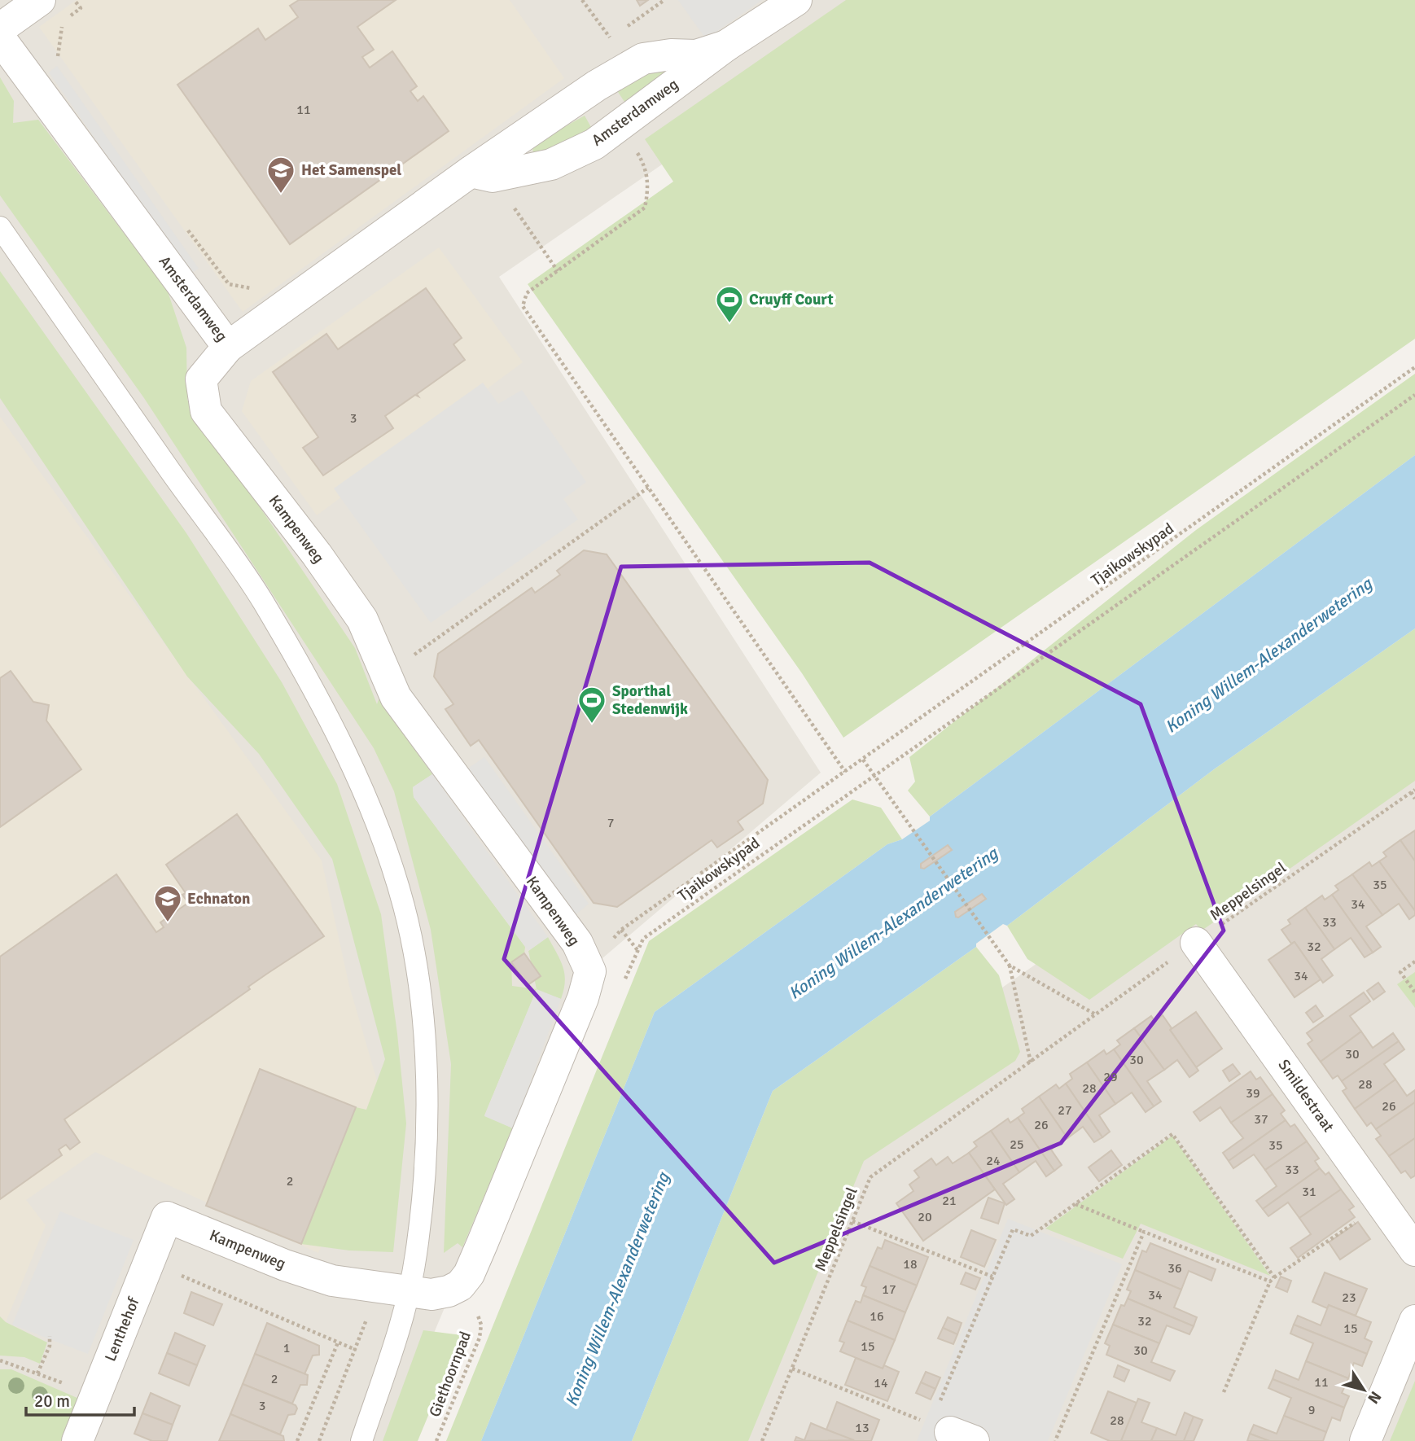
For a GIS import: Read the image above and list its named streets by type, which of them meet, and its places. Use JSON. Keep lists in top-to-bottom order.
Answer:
{
  "streets": {
    "street": [
      "Amsterdamweg",
      "Kampenweg",
      "Smildestraat",
      "Lenthehof"
    ],
    "path": ["Tjaikowskypad", "Meppelsingel", "Giethoornpad"]
  },
  "crossings": [
    ["Amsterdamweg", "Kampenweg"],
    ["Kampenweg", "Tjaikowskypad"],
    ["Kampenweg", "Lenthehof"],
    ["Kampenweg", "Giethoornpad"],
    ["Meppelsingel", "Smildestraat"]
  ],
  "water": ["Koning Willem-Alexanderwetering"],
  "places": {
    "school or university": ["Het Samenspel", "Echnaton"],
    "sports": ["Cruyff Court", "Sporthal Stedenwijk"]
  },
  "house_numbers": [
    "11",
    "3",
    "7",
    "35",
    "34",
    "33",
    "32",
    "34",
    "30",
    "30",
    "29",
    "28",
    "28",
    "39",
    "26",
    "27",
    "37",
    "26",
    "25",
    "35",
    "24",
    "33",
    "2",
    "31",
    "21",
    "20",
    "18",
    "36",
    "17",
    "34",
    "23",
    "16",
    "32",
    "15",
    "15",
    "1",
    "30",
    "2",
    "11",
    "14",
    "3",
    "9",
    "28",
    "13"
  ],
  "scale_bar": "20 m",
  "north": "bottom right"
}
